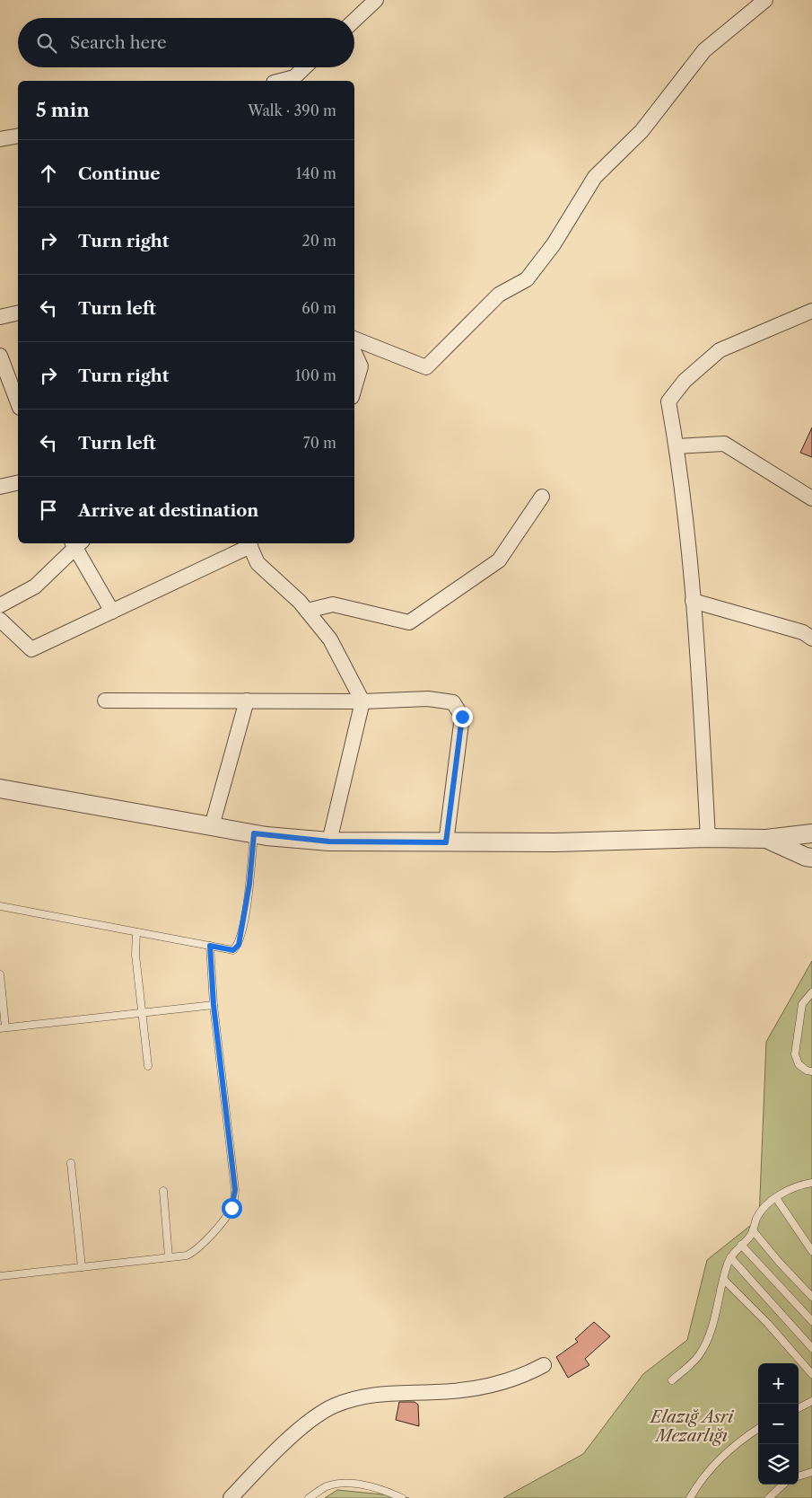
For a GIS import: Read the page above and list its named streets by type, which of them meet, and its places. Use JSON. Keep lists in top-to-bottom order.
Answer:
{
  "parks": ["Elazığ Asri Mezarlığı"],
  "page": {
    "search": "Search here",
    "heading": ["5 min", "Walk · 390 m"],
    "list": [
      ["Continue", "140 m"],
      ["Turn right", "20 m"],
      ["Turn left", "60 m"],
      ["Turn right", "100 m"],
      ["Turn left", "70 m"],
      "Arrive at destination"
    ],
    "map_buttons": ["+", "−"]
  }
}
